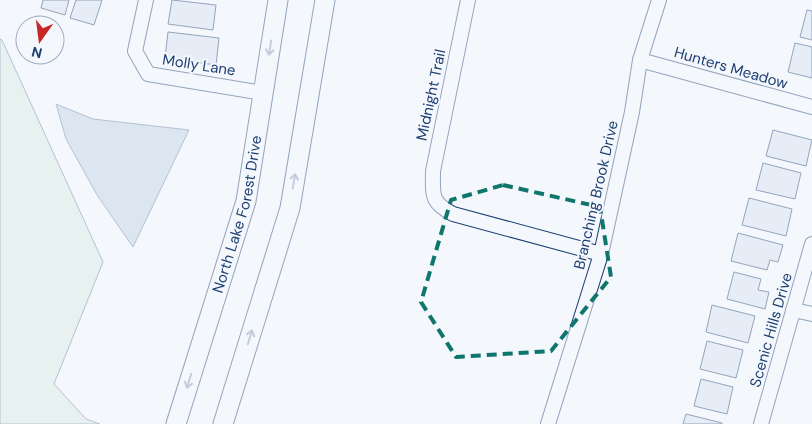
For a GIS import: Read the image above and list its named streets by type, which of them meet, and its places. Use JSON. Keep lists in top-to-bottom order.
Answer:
{
  "streets": {
    "main road": ["North Lake Forest Drive"],
    "street": [
      "Molly Lane",
      "Hunters Meadow",
      "Midnight Trail",
      "Branching Brook Drive",
      "Scenic Hills Drive"
    ]
  },
  "crossings": [
    ["Molly Lane", "North Lake Forest Drive"],
    ["Hunters Meadow", "Branching Brook Drive"],
    ["Midnight Trail", "Branching Brook Drive"]
  ],
  "north": "bottom"
}
